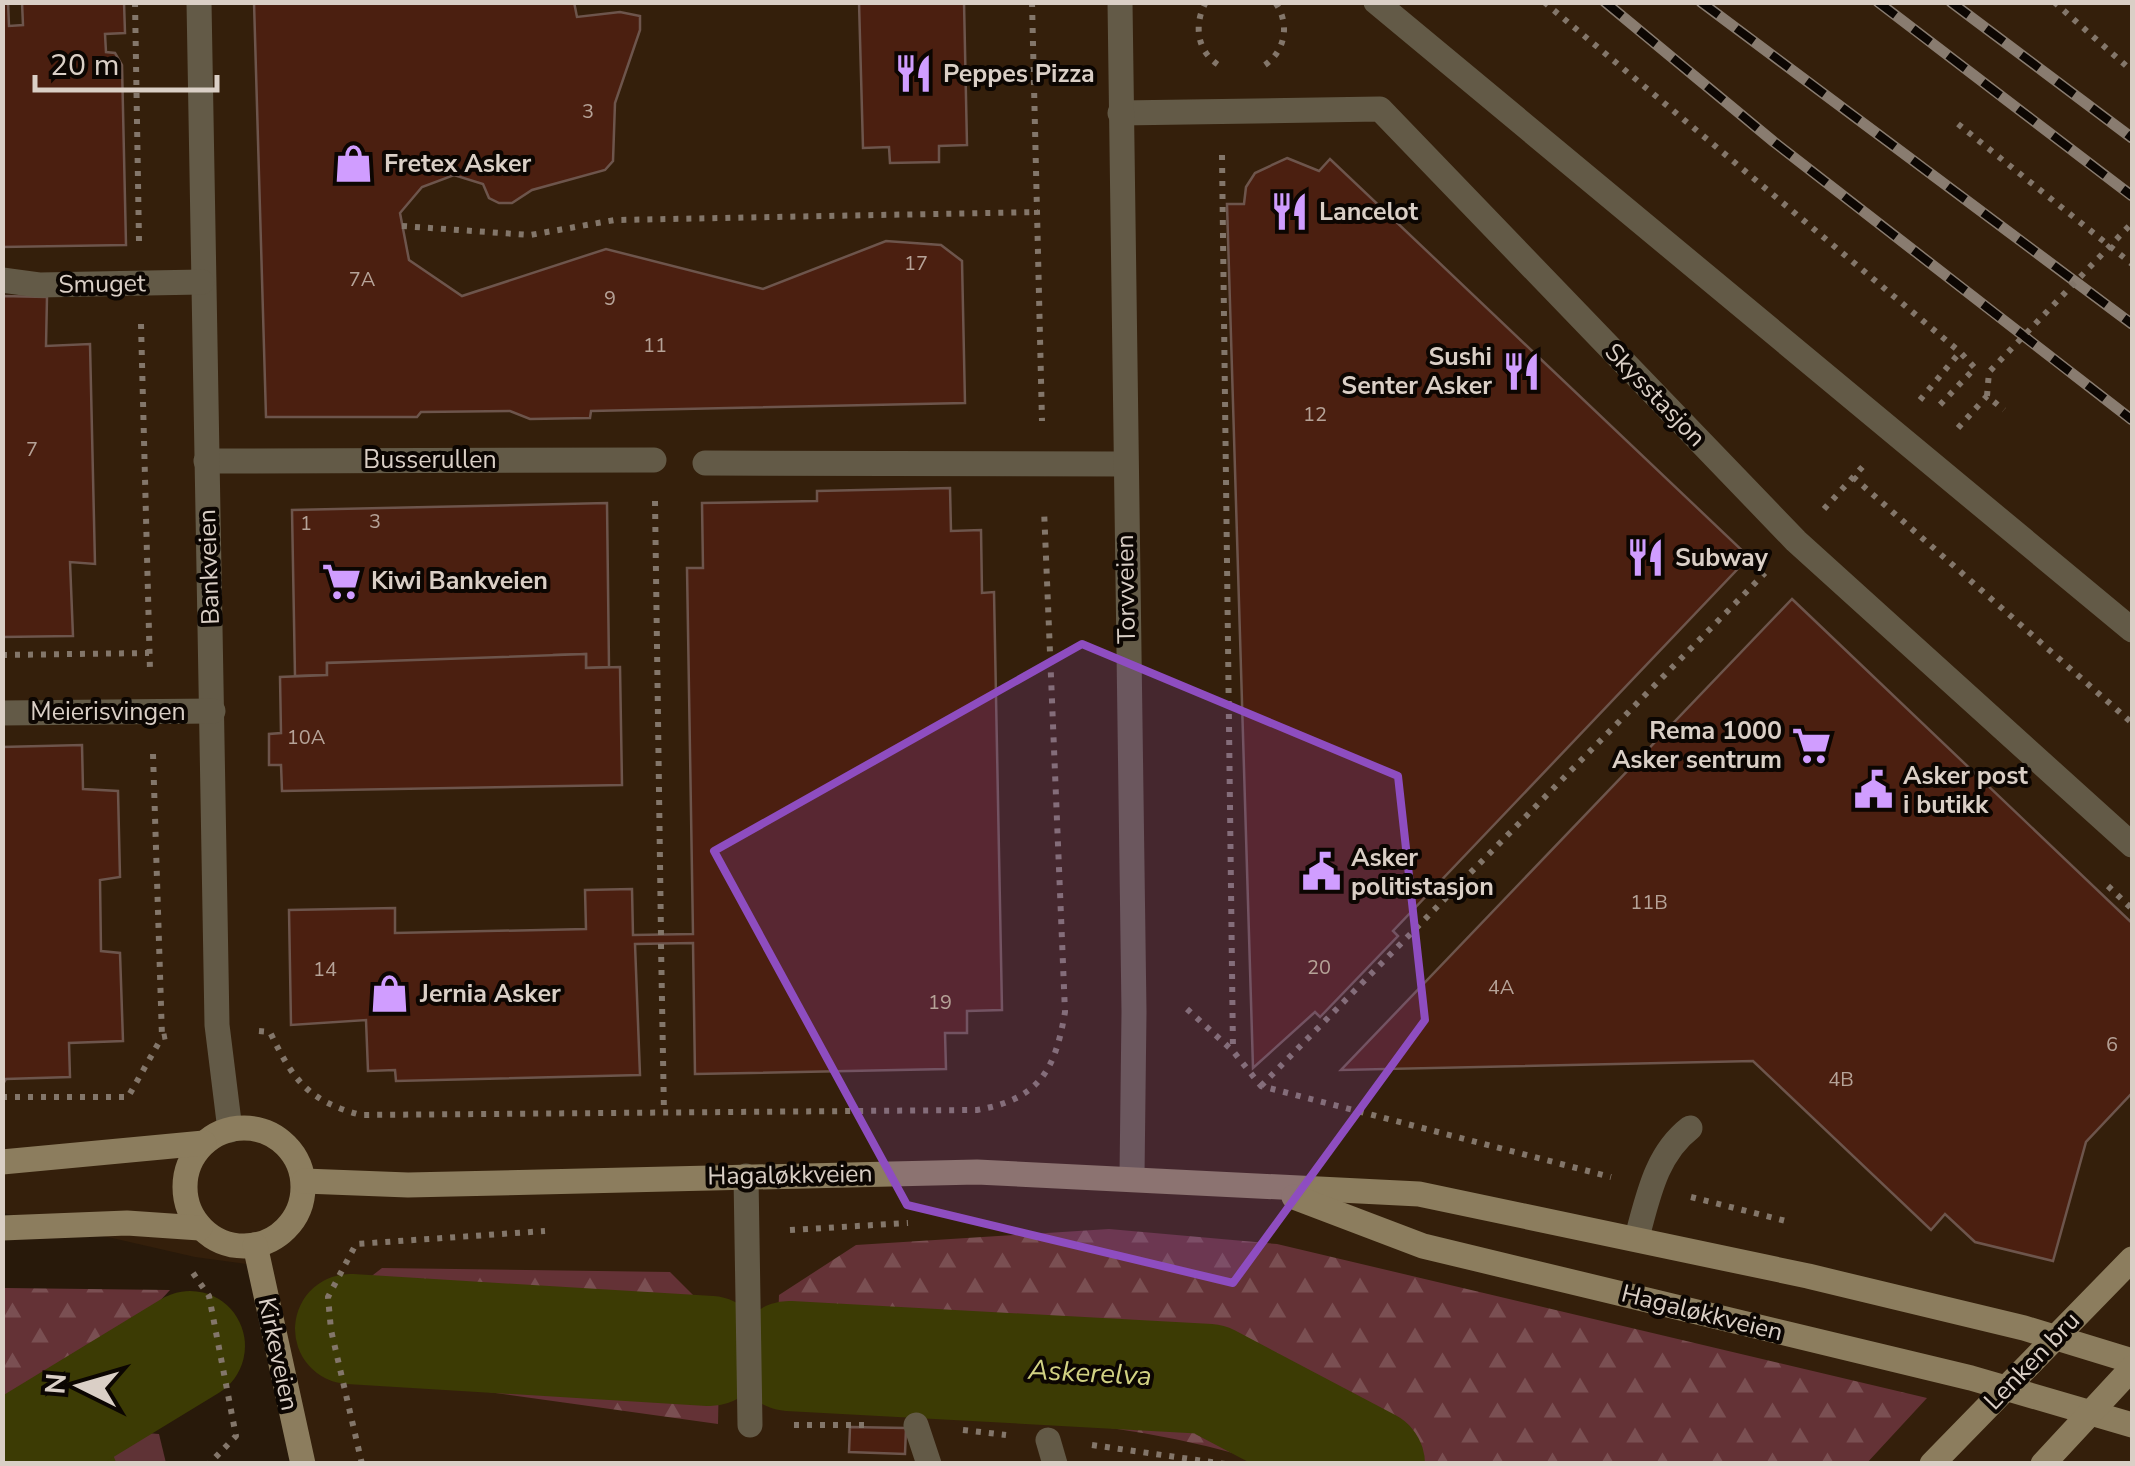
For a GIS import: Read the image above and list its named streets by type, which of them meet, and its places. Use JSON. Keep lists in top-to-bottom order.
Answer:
{
  "streets": {
    "street": [
      "Smuget",
      "Skysstasjon",
      "Busserullen",
      "Bankveien",
      "Torvveien",
      "Meierisvingen",
      "Hagaløkkveien",
      "Kirkeveien",
      "Lenken bru"
    ]
  },
  "crossings": [
    ["Smuget", "Bankveien"],
    ["Skysstasjon", "Torvveien"],
    ["Busserullen", "Bankveien"],
    ["Bankveien", "Meierisvingen"],
    ["Bankveien", "Hagaløkkveien"],
    ["Bankveien", "Kirkeveien"],
    ["Torvveien", "Hagaløkkveien"],
    ["Hagaløkkveien", "Kirkeveien"]
  ],
  "water": ["Askerelva"],
  "places": {
    "restaurant": [
      "Peppes Pizza",
      "Lancelot",
      "Sushi Senter Asker",
      "Subway"
    ],
    "shop": ["Fretex Asker", "Jernia Asker"],
    "supermarket": ["Kiwi Bankveien", "Rema 1000 Asker sentrum"],
    "public building": ["Asker post i butikk", "Asker politistasjon"]
  },
  "house_numbers": [
    "3",
    "17",
    "7A",
    "9",
    "11",
    "12",
    "7",
    "3",
    "1",
    "10A",
    "11B",
    "20",
    "14",
    "4A",
    "19",
    "6",
    "4B"
  ],
  "scale_bar": "20 m",
  "north": "left"
}
